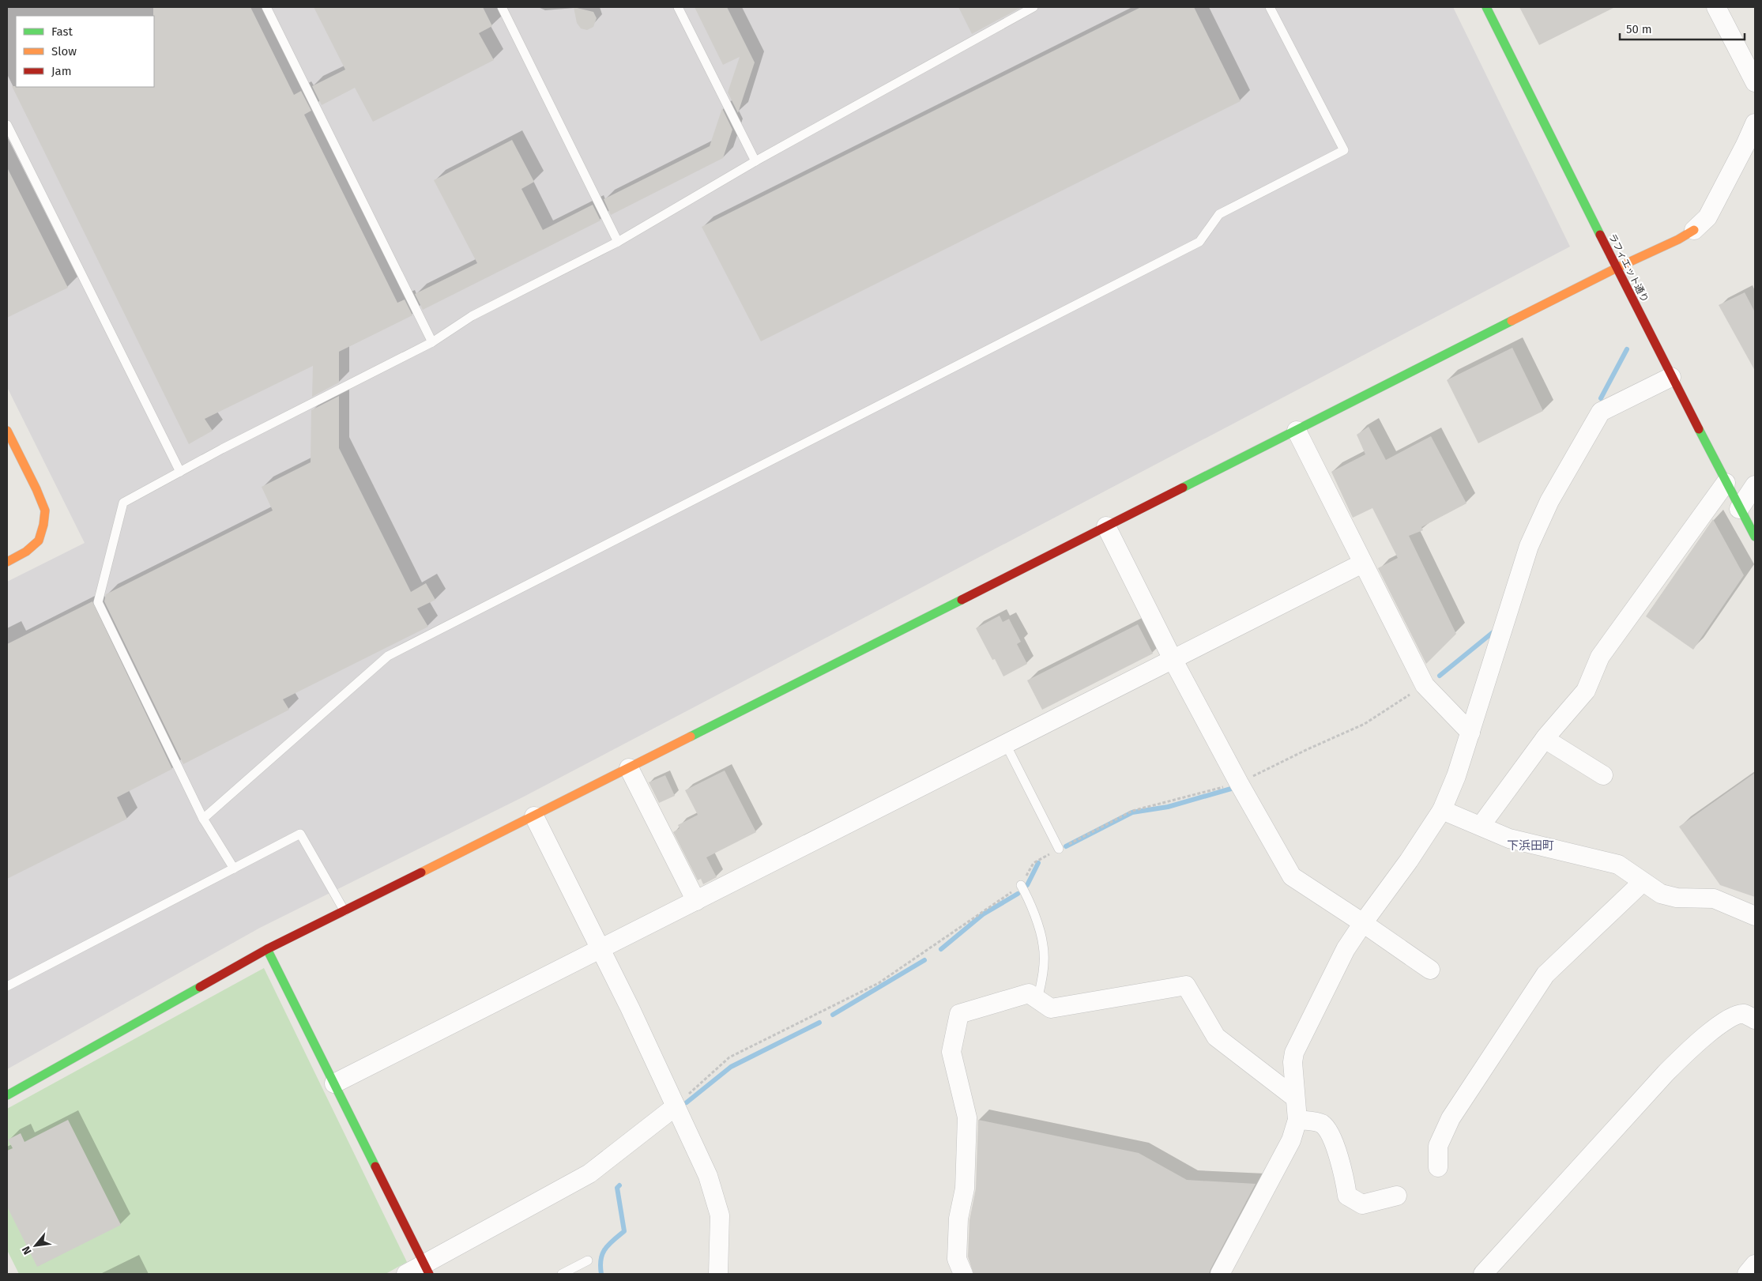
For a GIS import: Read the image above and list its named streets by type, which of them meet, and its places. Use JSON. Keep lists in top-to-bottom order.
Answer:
{
  "streets": {
    "street": ["ラフィエット通り"]
  },
  "districts": ["下浜田町"],
  "legend": ["Fast", "Slow", "Jam"],
  "scale_bar": "50 m",
  "north": "bottom left"
}
